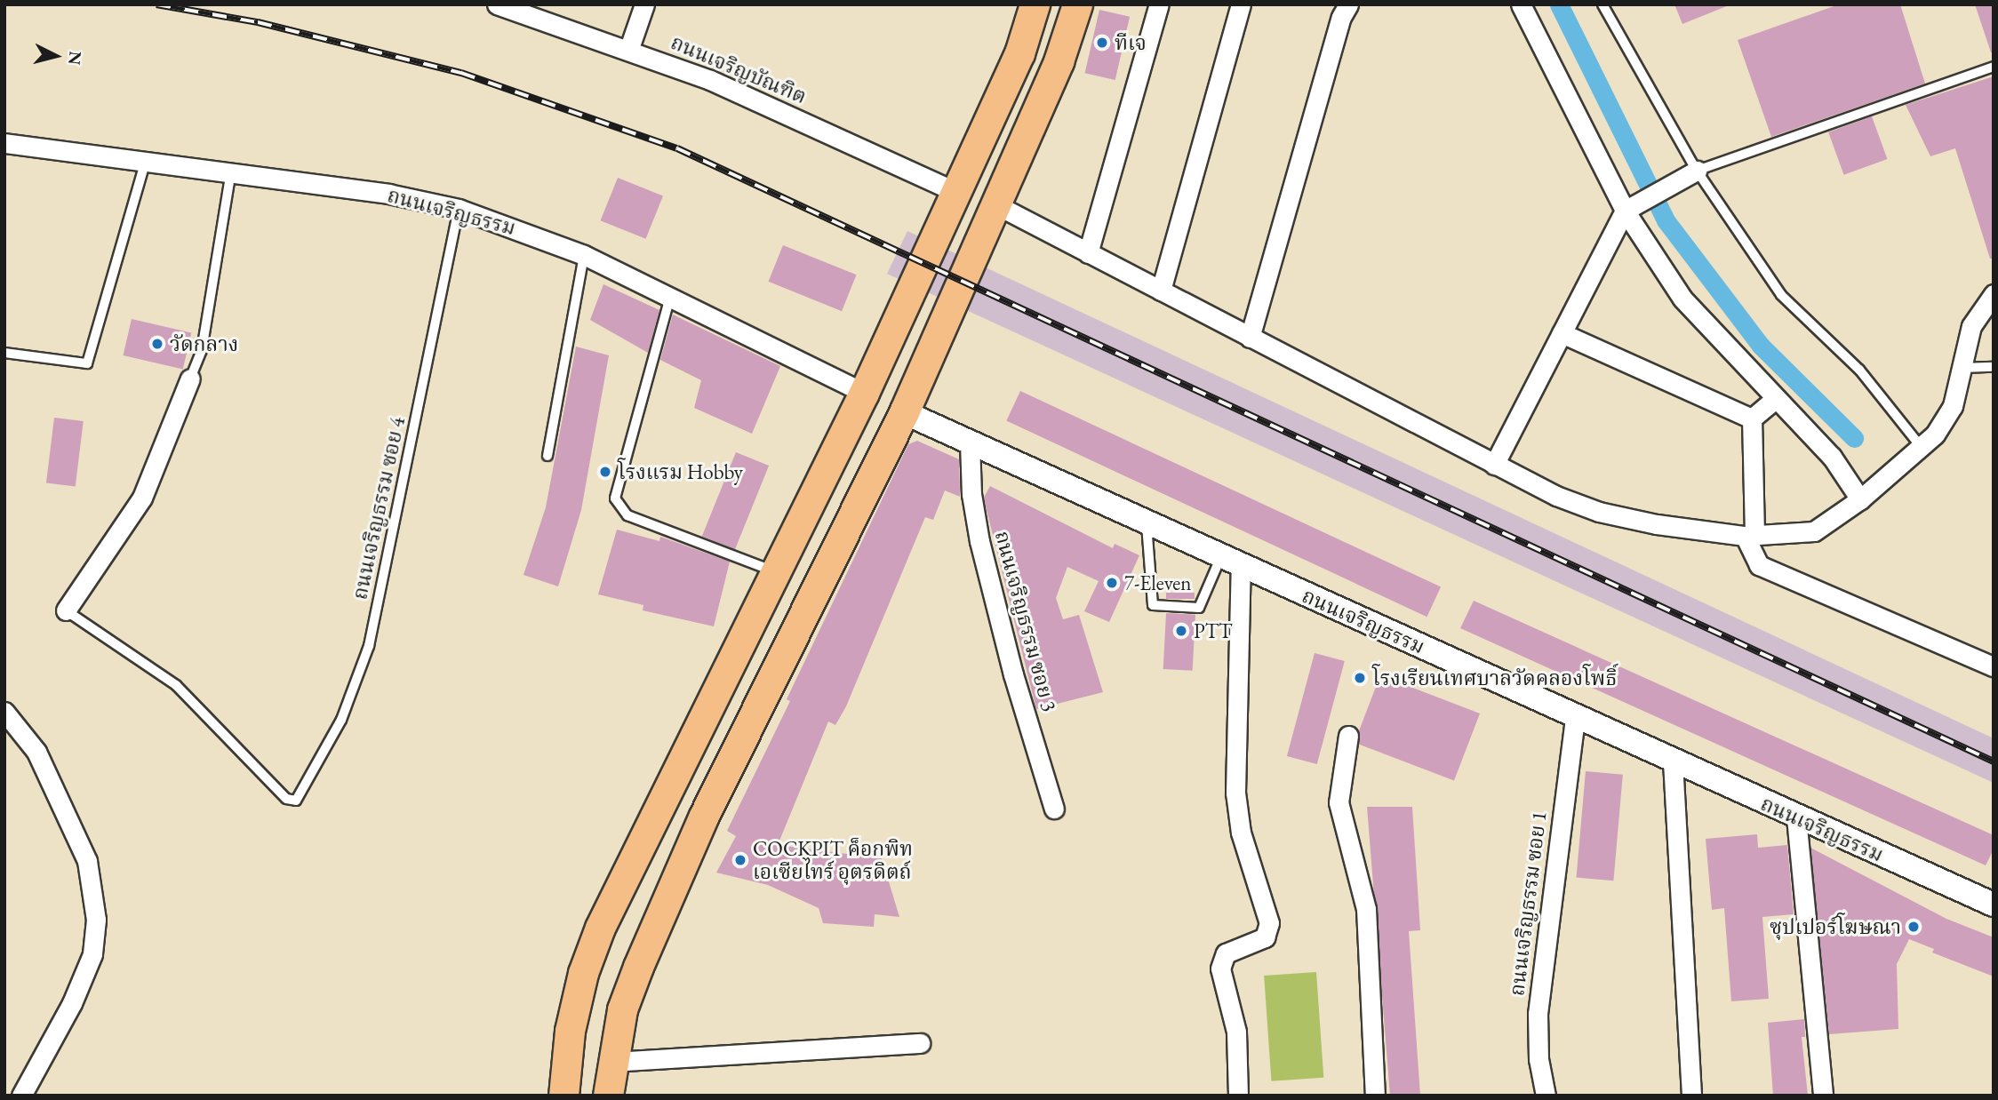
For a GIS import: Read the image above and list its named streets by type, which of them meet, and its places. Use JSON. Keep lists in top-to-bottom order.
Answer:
{
  "streets": {
    "street": [
      "ถนนเจริญบัณฑิต",
      "ถนนเจริญธรรม",
      "ถนนเจริญธรรม ซอย 3",
      "ถนนเจริญธรรม ซอย 1"
    ],
    "lane": ["ถนนเจริญธรรม ซอย 4"]
  },
  "crossings": [
    ["ถนนเจริญธรรม", "ถนนเจริญธรรม ซอย 4"],
    ["ถนนเจริญธรรม", "ถนนเจริญธรรม ซอย 3"],
    ["ถนนเจริญธรรม", "ถนนเจริญธรรม ซอย 1"]
  ],
  "places": [
    "ทีเจ",
    "วัดกลาง",
    "โรงแรม Hobby",
    "7-Eleven",
    "PTT",
    "โรงเรียนเทศบาลวัดคลองโพธิ์",
    "COCKPIT ค็อกพิท เอเซียไทร์ อุตรดิตถ์",
    "ซุปเปอร์โฆษณา"
  ],
  "north": "right"
}
